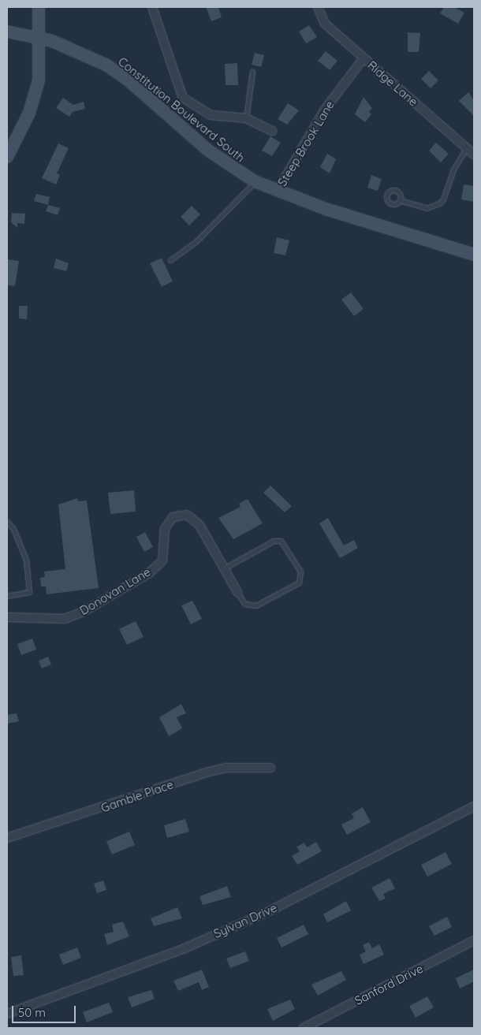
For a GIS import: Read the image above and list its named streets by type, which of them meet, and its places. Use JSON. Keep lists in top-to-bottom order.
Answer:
{
  "streets": {
    "main road": ["Constitution Boulevard South"],
    "street": [
      "Ridge Lane",
      "Steep Brook Lane",
      "Donovan Lane",
      "Gamble Place",
      "Sylvan Drive",
      "Sanford Drive"
    ]
  },
  "crossings": [
    ["Ridge Lane", "Steep Brook Lane"],
    ["Constitution Boulevard South", "Steep Brook Lane"]
  ],
  "scale_bar": "50 m"
}
